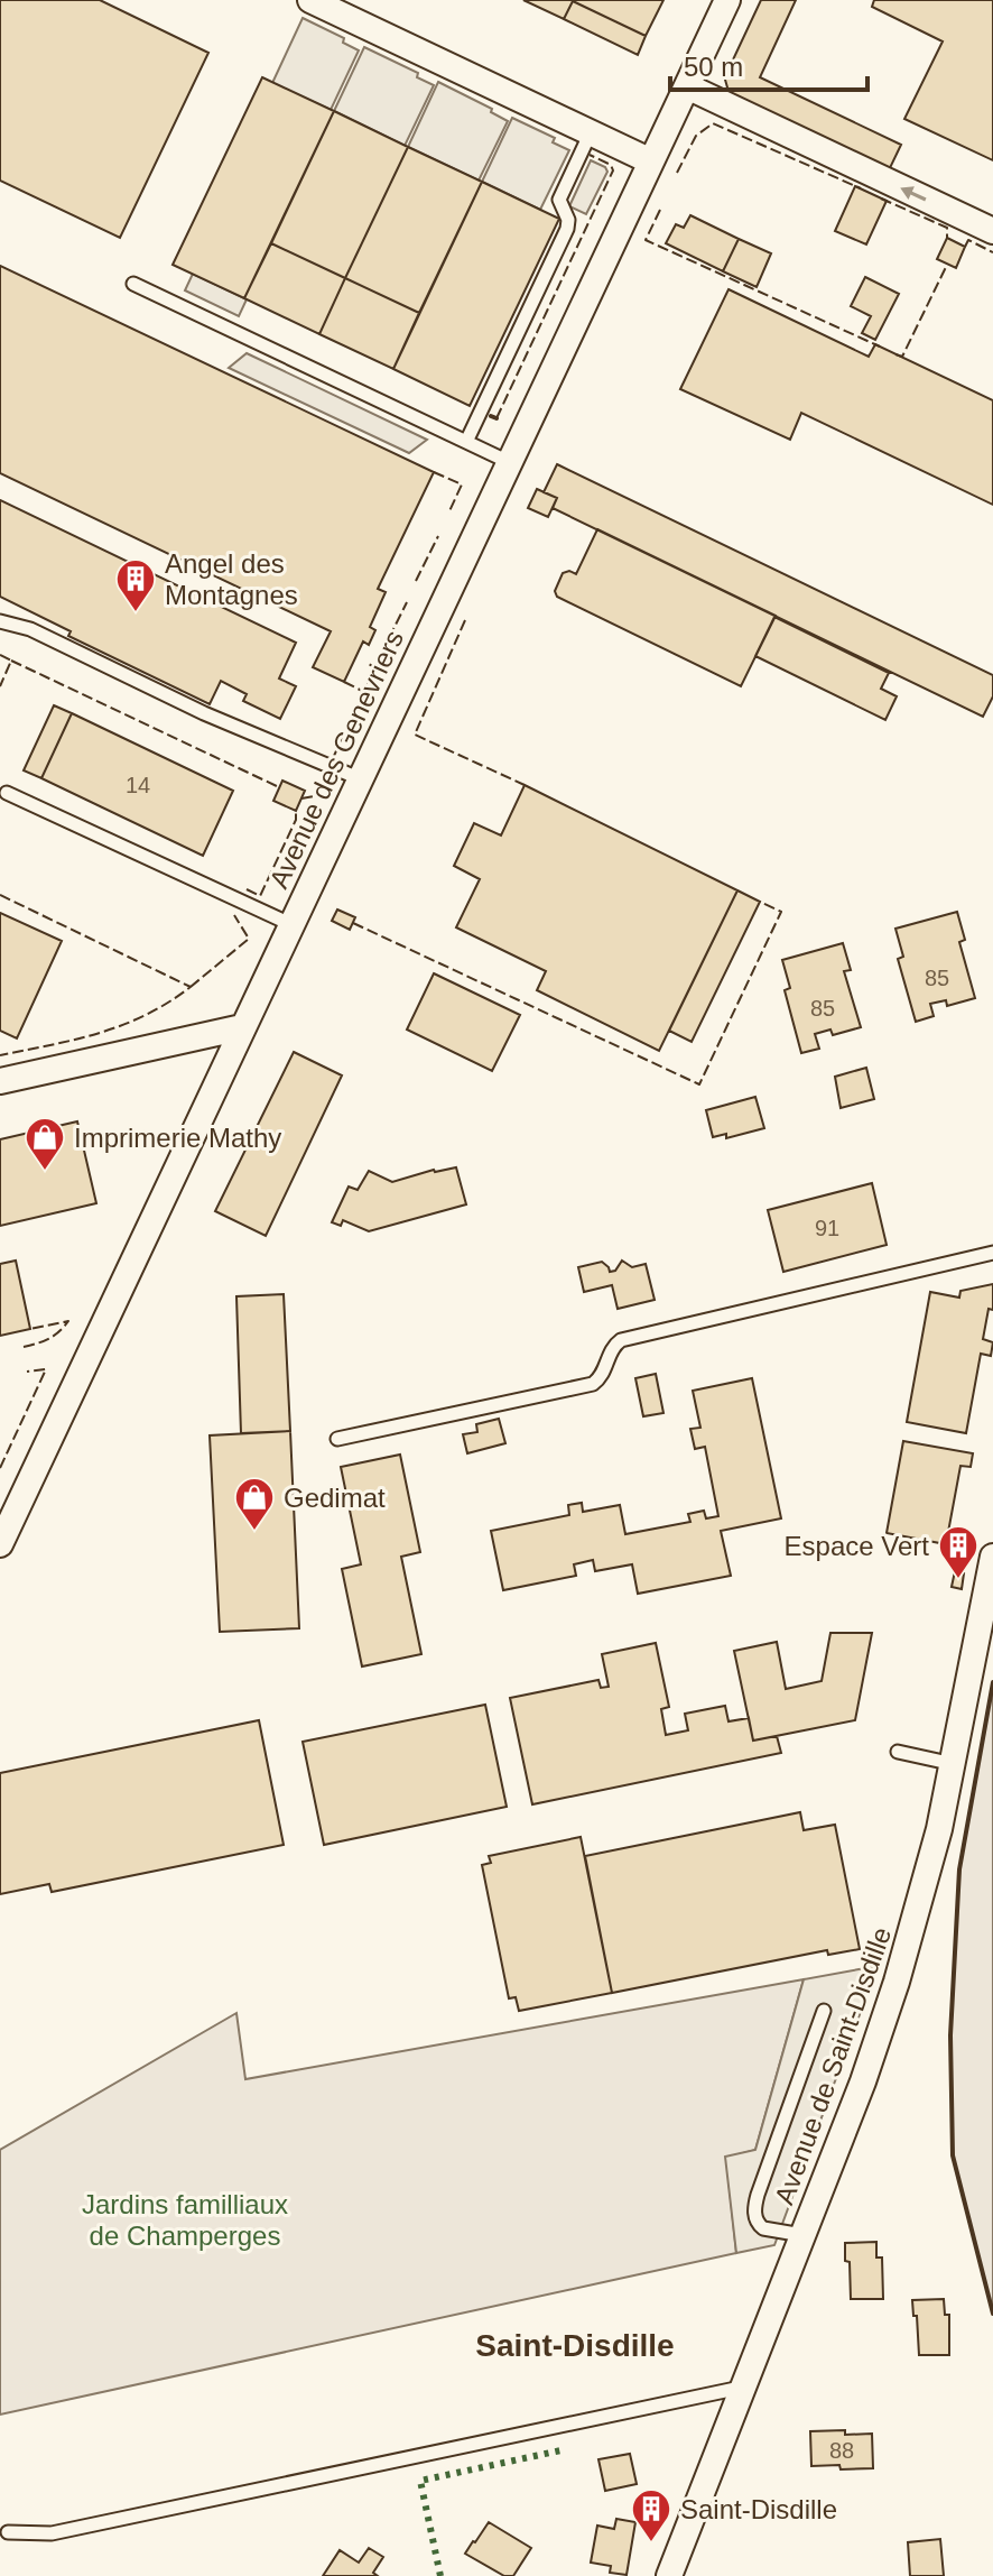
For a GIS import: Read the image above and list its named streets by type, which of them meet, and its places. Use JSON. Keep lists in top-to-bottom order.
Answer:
{
  "streets": {
    "street": ["Avenue des Genevriers", "Avenue de Saint-Disdille"]
  },
  "districts": ["Saint-Disdille"],
  "parks": ["Jardins familliaux de Champerges"],
  "places": {
    "building": ["Angel des Montagnes", "Espace Vert", "Saint-Disdille"],
    "shop": ["Imprimerie Mathy", "Gedimat"]
  },
  "house_numbers": [
    "14",
    "85",
    "85",
    "91",
    "88"
  ],
  "scale_bar": "50 m"
}
